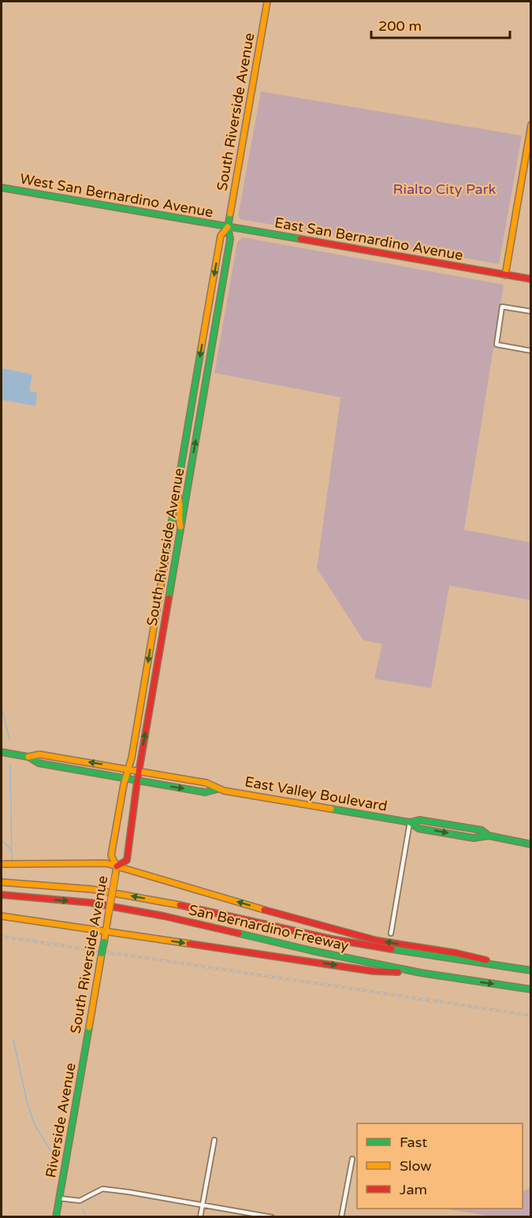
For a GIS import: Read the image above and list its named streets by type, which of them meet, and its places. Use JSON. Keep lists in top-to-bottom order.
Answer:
{
  "streets": {
    "main road": [
      "South Riverside Avenue",
      "West San Bernardino Avenue",
      "East San Bernardino Avenue",
      "East Valley Boulevard",
      "San Bernardino Freeway",
      "Riverside Avenue"
    ]
  },
  "crossings": [
    ["South Riverside Avenue", "West San Bernardino Avenue"],
    ["South Riverside Avenue", "East San Bernardino Avenue"],
    ["South Riverside Avenue", "East Valley Boulevard"],
    ["South Riverside Avenue", "Riverside Avenue"],
    ["West San Bernardino Avenue", "East San Bernardino Avenue"]
  ],
  "parks": ["Rialto City Park"],
  "legend": ["Fast", "Slow", "Jam"],
  "scale_bar": "200 m"
}
